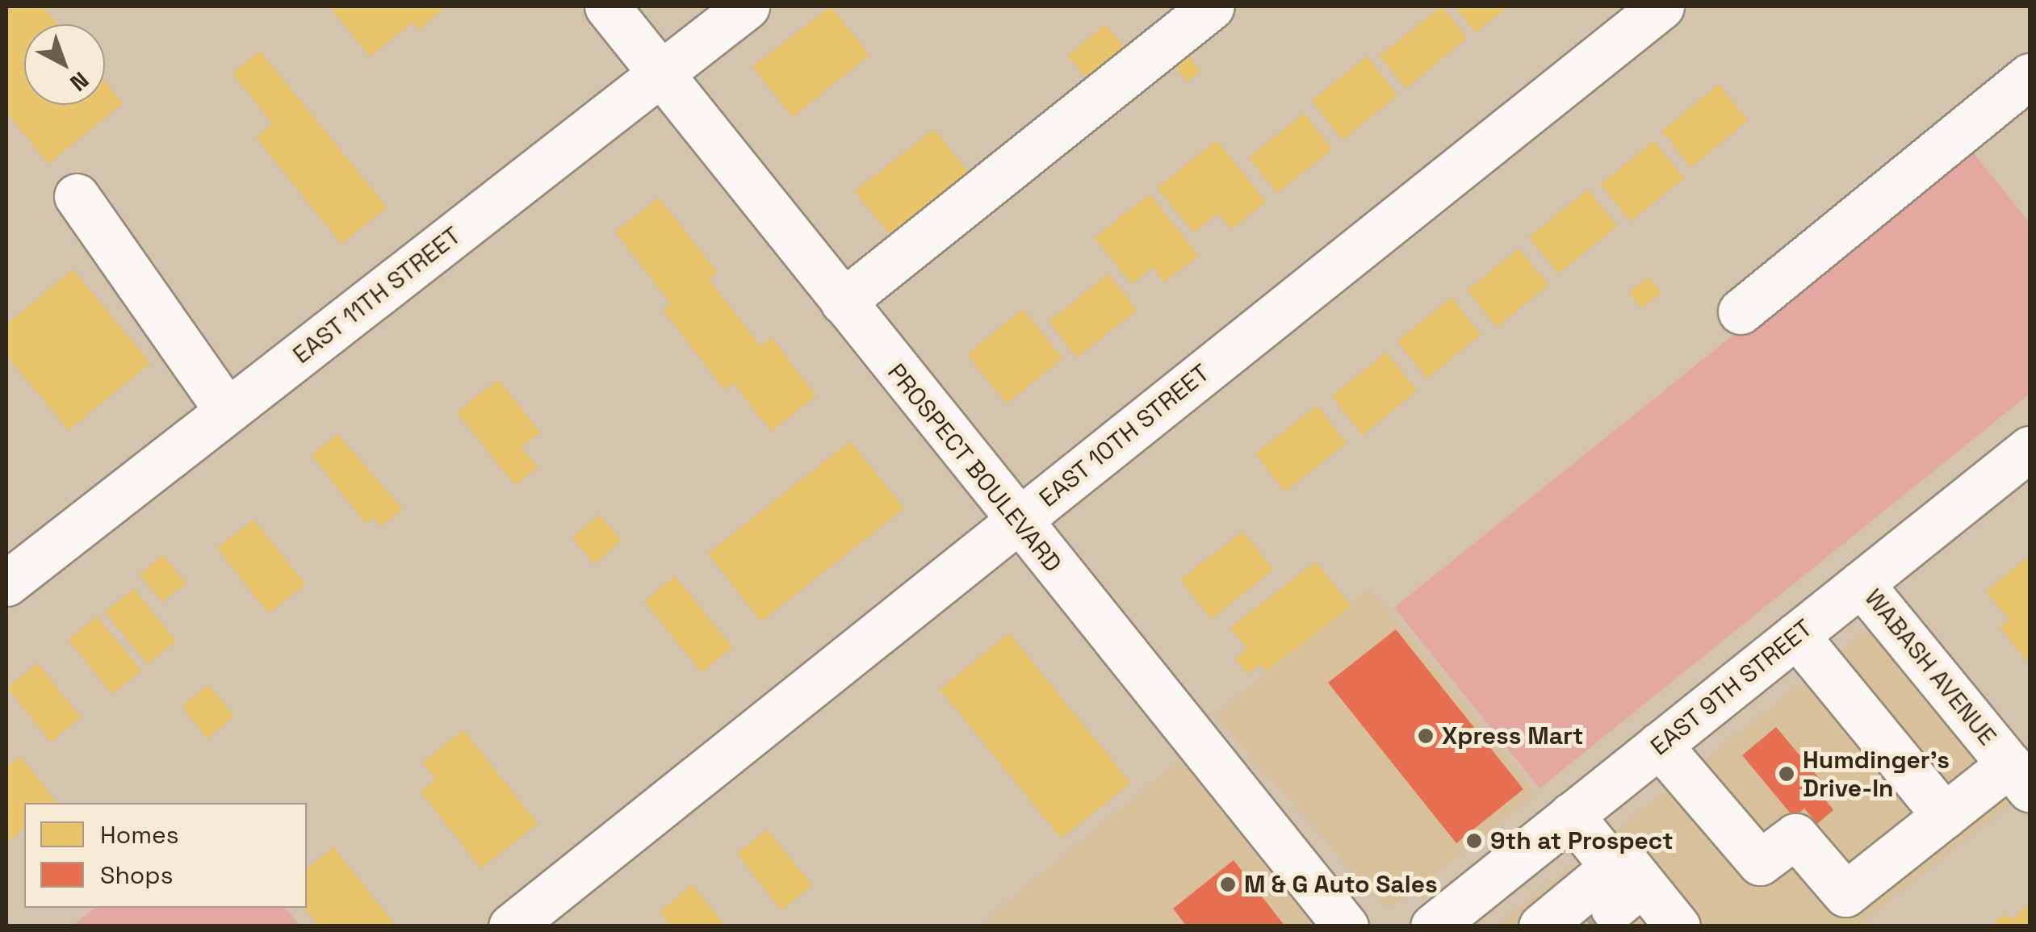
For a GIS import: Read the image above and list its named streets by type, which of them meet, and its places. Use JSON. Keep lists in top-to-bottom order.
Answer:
{
  "streets": {
    "street": [
      "EAST 11TH STREET",
      "EAST 10TH STREET",
      "PROSPECT BOULEVARD",
      "WABASH AVENUE",
      "EAST 9TH STREET"
    ]
  },
  "crossings": [
    ["EAST 11TH STREET", "PROSPECT BOULEVARD"],
    ["EAST 10TH STREET", "PROSPECT BOULEVARD"],
    ["WABASH AVENUE", "EAST 9TH STREET"]
  ],
  "places": [
    "Xpress Mart",
    "Humdinger's Drive-In",
    "9th at Prospect",
    "M & G Auto Sales"
  ],
  "legend": ["Homes", "Shops"],
  "north": "bottom right"
}
